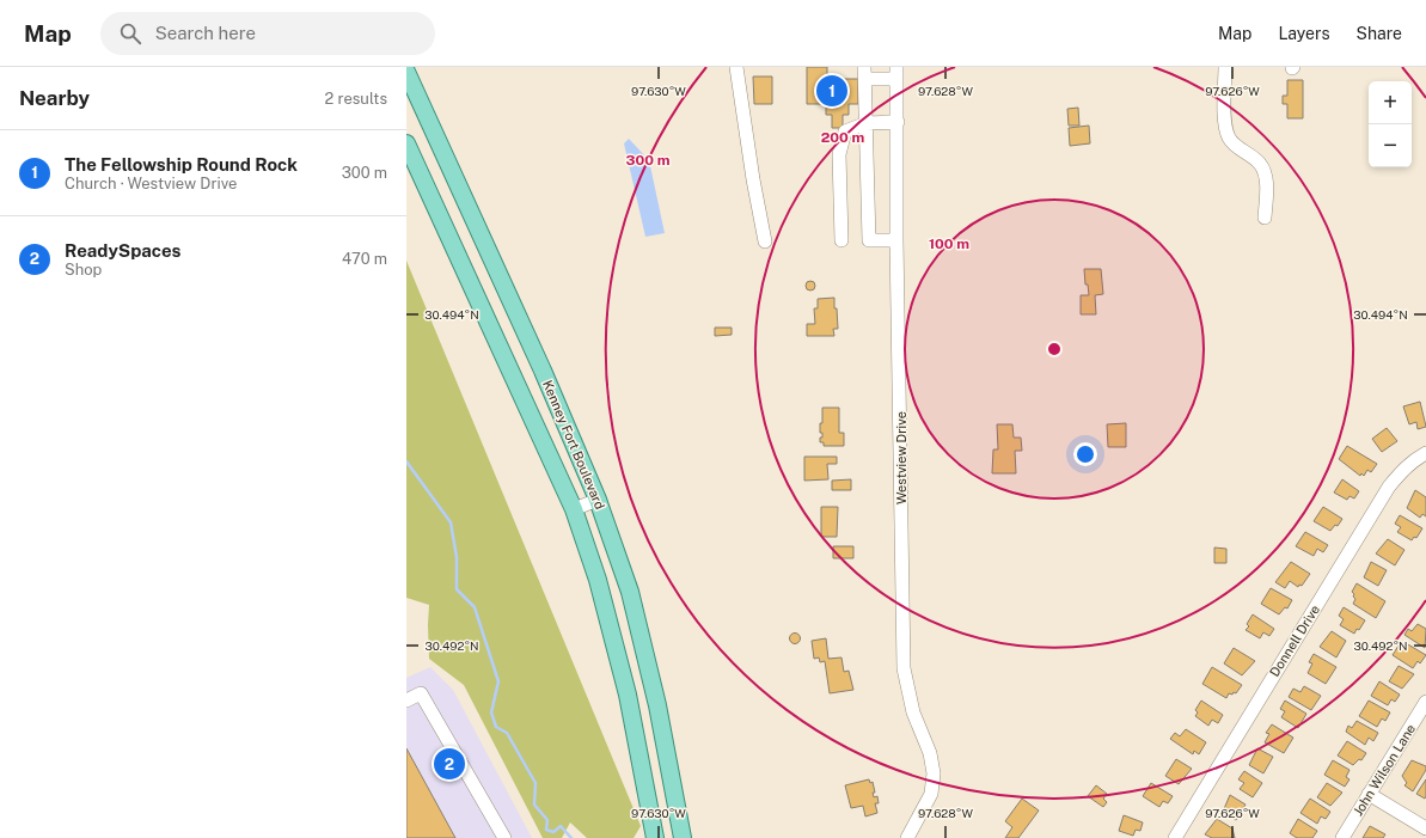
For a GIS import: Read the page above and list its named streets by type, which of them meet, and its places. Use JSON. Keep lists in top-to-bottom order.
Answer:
{
  "streets": {
    "main road": ["Kenney Fort Boulevard"],
    "street": ["Westview Drive", "Donnell Drive", "John Wilson Lane"]
  },
  "page": {
    "header": "Map",
    "search": "Search here",
    "nav": ["Map", "Layers", "Share"],
    "heading": ["Nearby", "2 results"],
    "pins": ["1", "2"],
    "map_buttons": ["+", "−"],
    "list": [
      {
        "mark": "1",
        "name": "The Fellowship Round Rock",
        "note": "Church · Westview Drive",
        "value": "300 m"
      },
      {
        "mark": "2",
        "name": "ReadySpaces",
        "note": "Shop",
        "value": "470 m"
      }
    ]
  },
  "coordinates": [
    "97.630°W",
    "97.628°W",
    "97.626°W",
    "30.494°N",
    "30.492°N"
  ],
  "rings": ["200 m", "300 m", "100 m"]
}
